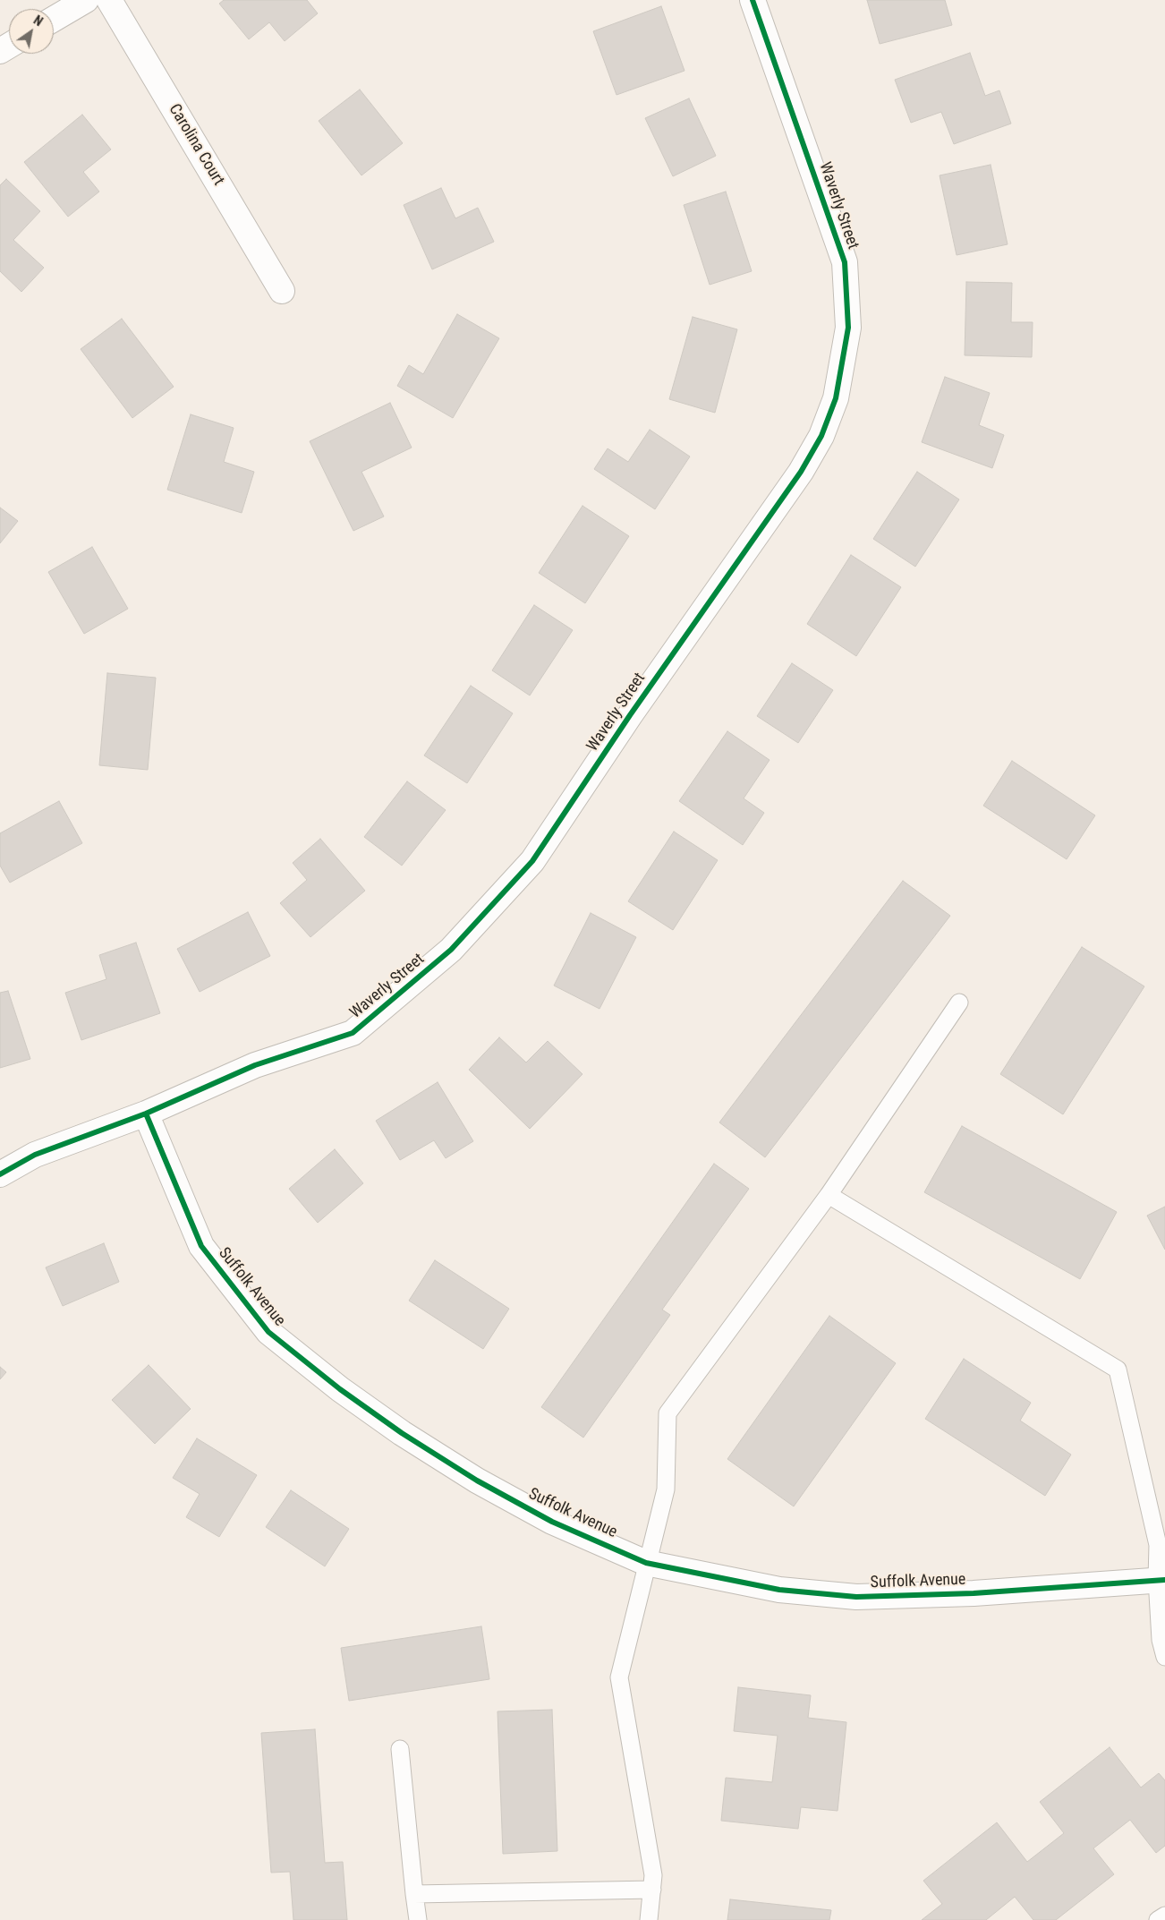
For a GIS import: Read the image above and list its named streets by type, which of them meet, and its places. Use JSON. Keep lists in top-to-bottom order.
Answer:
{
  "streets": {
    "street": ["Carolina Court", "Waverly Street", "Suffolk Avenue"]
  },
  "crossings": [
    ["Waverly Street", "Suffolk Avenue"]
  ],
  "north": "top right"
}
